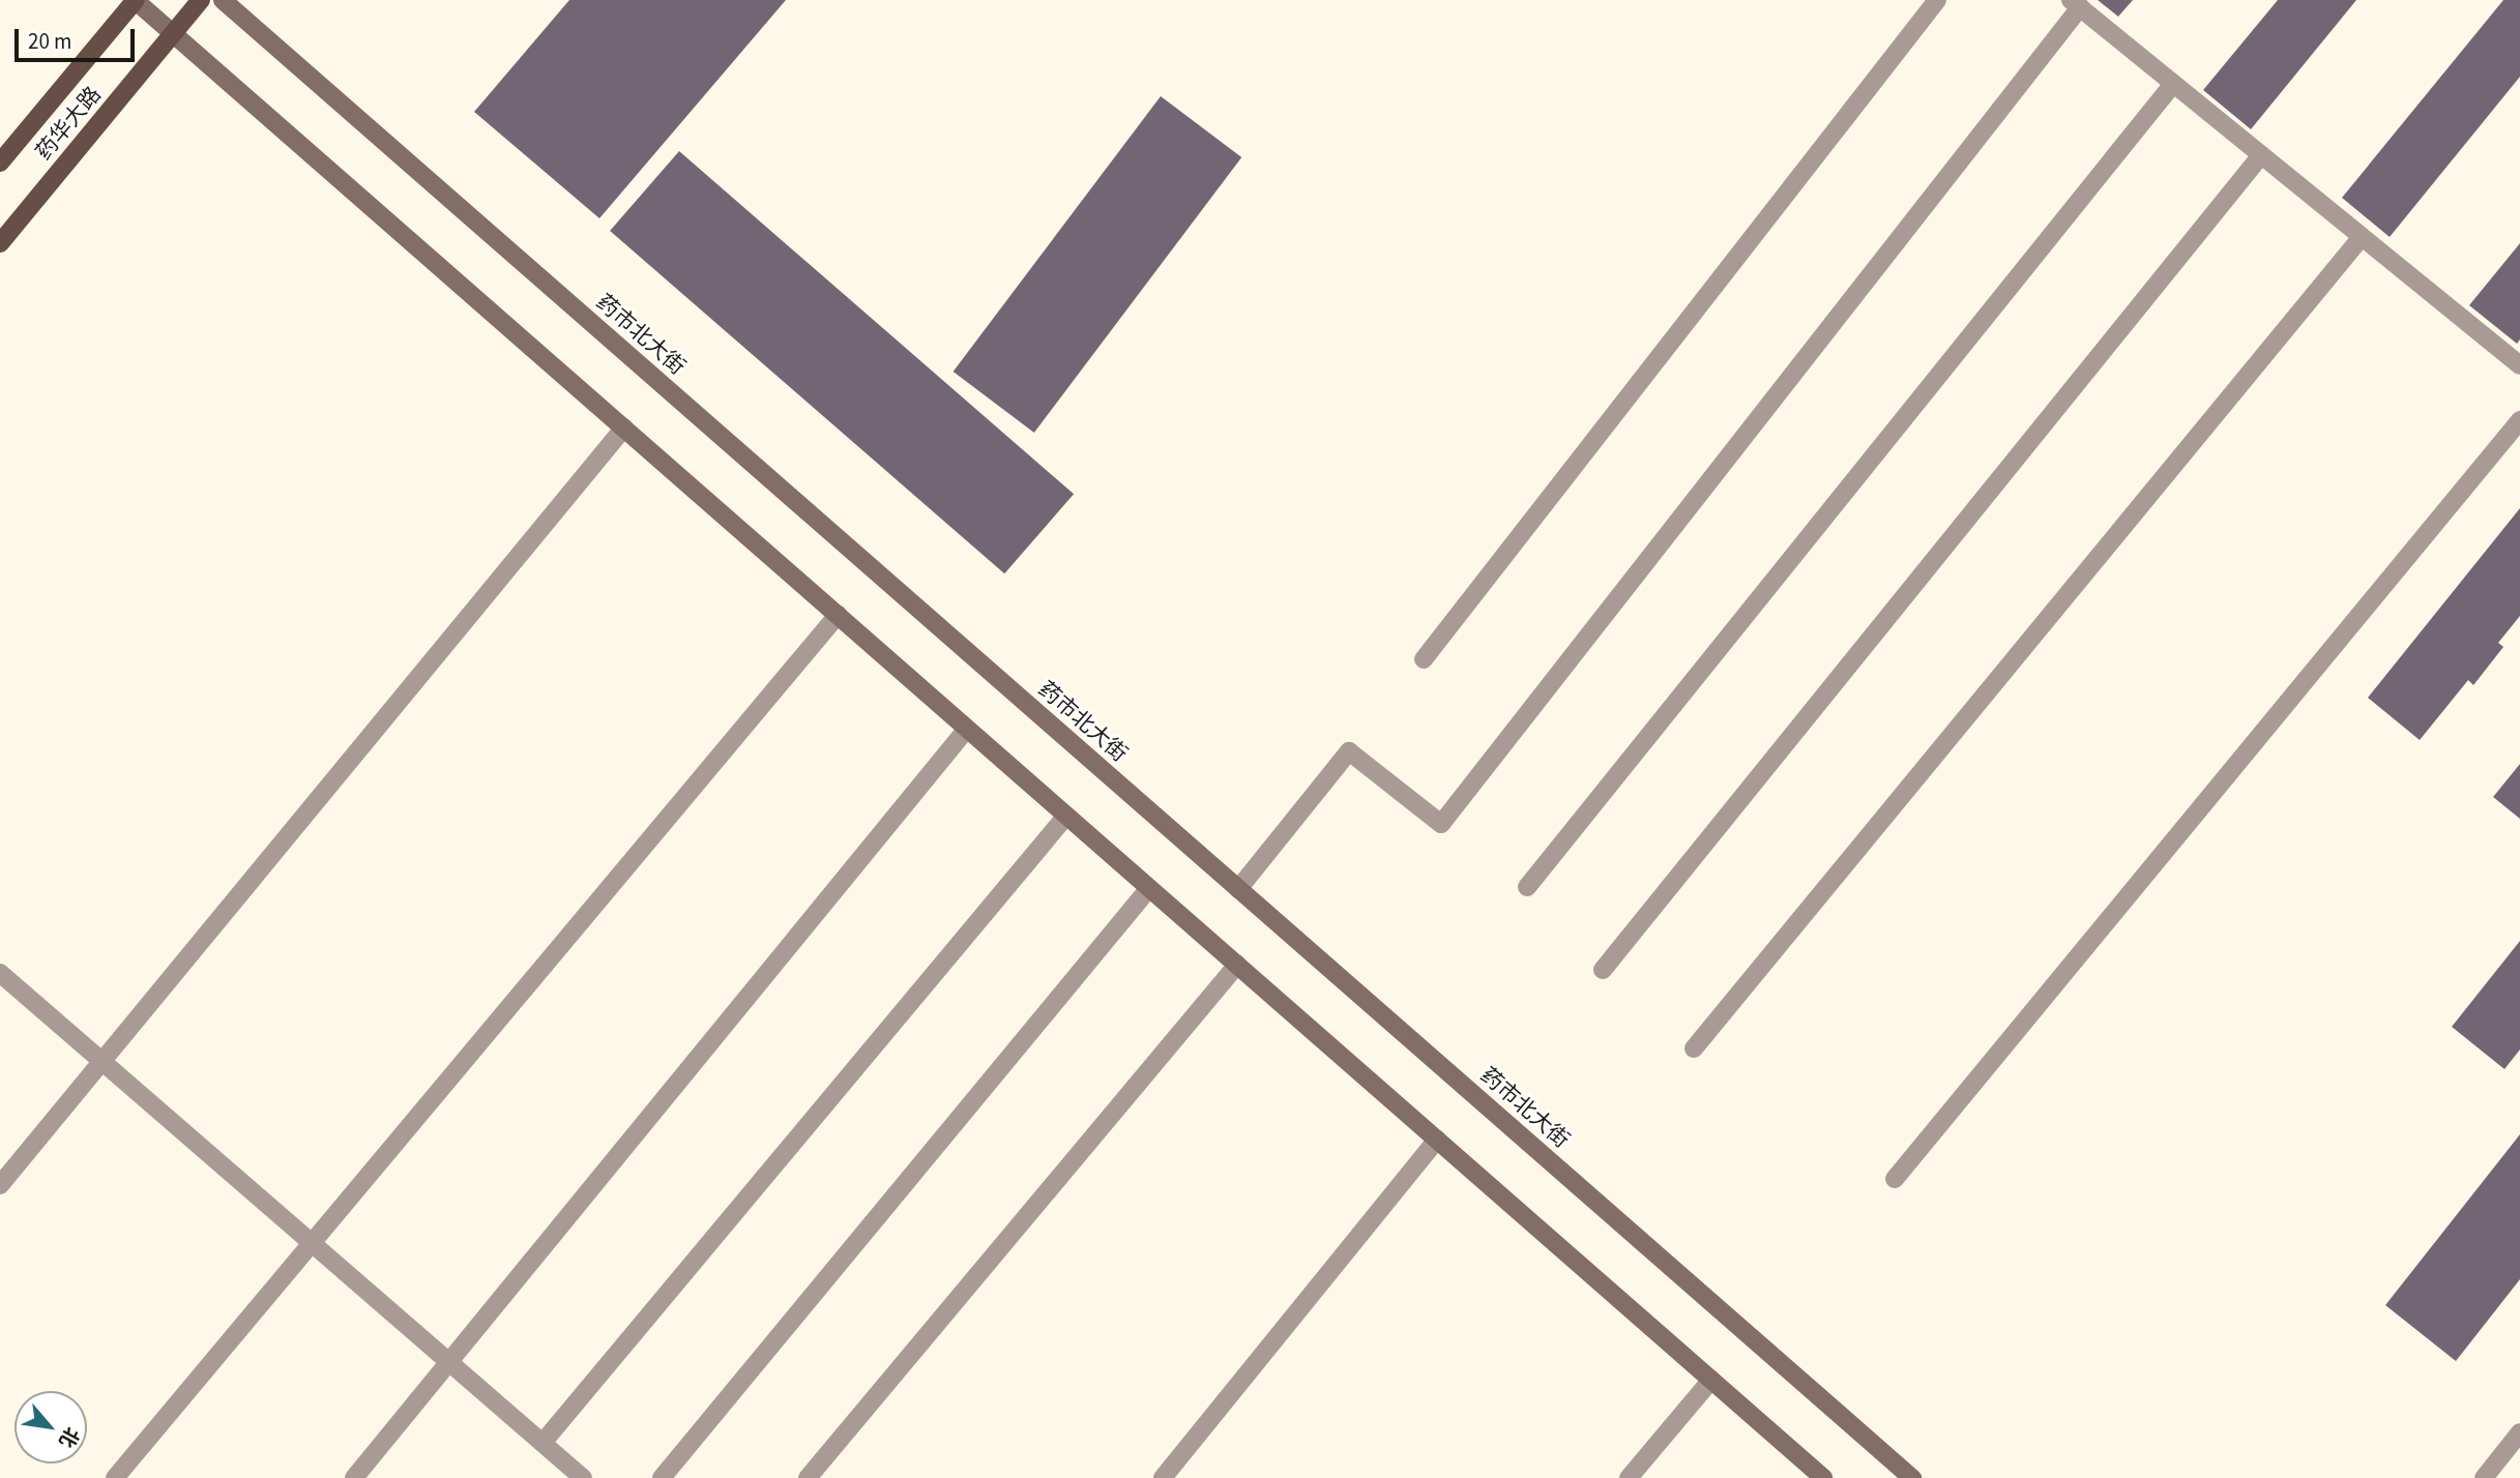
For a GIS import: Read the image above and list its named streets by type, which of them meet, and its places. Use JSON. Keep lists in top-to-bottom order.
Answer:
{
  "streets": {
    "main road": ["药华大路", "药市北大街"]
  },
  "scale_bar": "20 m",
  "north": "bottom right"
}
